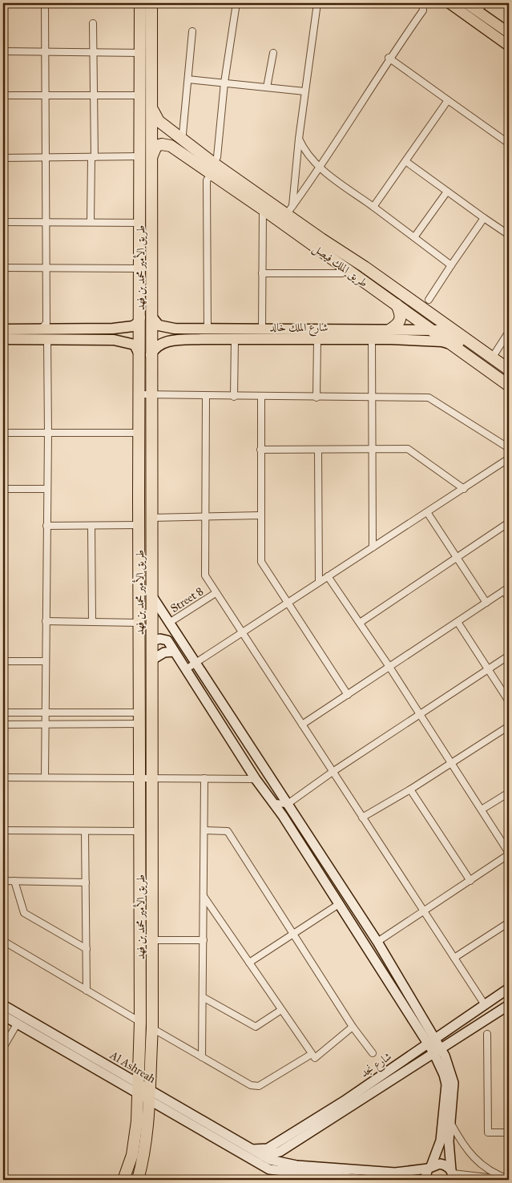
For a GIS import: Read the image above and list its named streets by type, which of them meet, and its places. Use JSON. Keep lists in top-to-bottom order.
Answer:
{
  "streets": {
    "highway": ["طريق الملك فيصل", "طريق الأمير محمد بن فهد"],
    "main road": ["شارع الملك خالد"],
    "street": ["Street 8", "شارع نجد", "Al Ashreah"]
  },
  "crossings": [
    ["طريق الملك فيصل", "طريق الأمير محمد بن فهد"],
    ["طريق الملك فيصل", "شارع الملك خالد"],
    ["طريق الأمير محمد بن فهد", "شارع الملك خالد"],
    ["طريق الأمير محمد بن فهد", "Al Ashreah"],
    ["شارع نجد", "Al Ashreah"]
  ]
}
